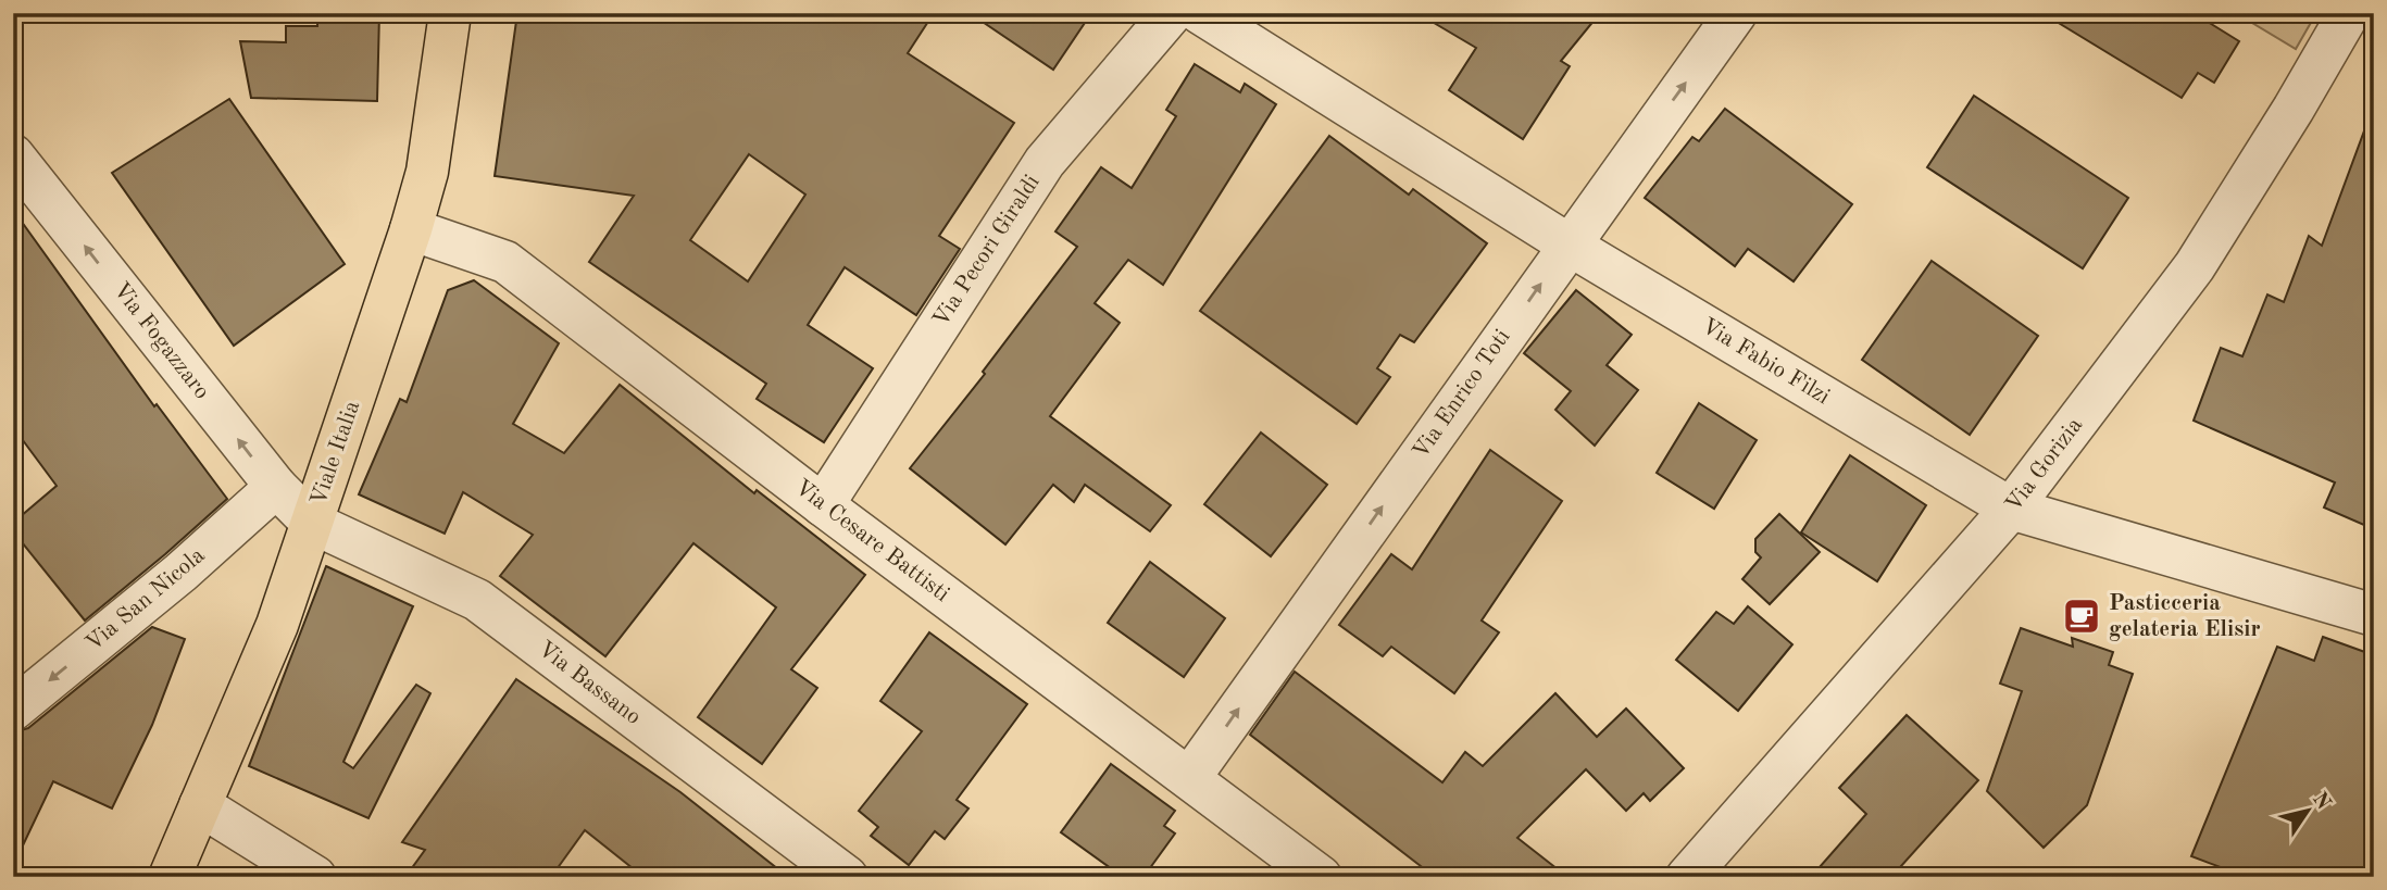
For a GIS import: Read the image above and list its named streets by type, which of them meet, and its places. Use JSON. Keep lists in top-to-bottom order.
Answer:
{
  "streets": {
    "main road": ["Viale Italia"],
    "street": [
      "Via Pecori Giraldi",
      "Via Fogazzaro",
      "Via Fabio Filzi",
      "Via Enrico Toti",
      "Via Gorizia",
      "Via Cesare Battisti",
      "Via San Nicola",
      "Via Bassano"
    ]
  },
  "crossings": [
    ["Via Pecori Giraldi", "Via Cesare Battisti"],
    ["Via Fogazzaro", "Viale Italia"],
    ["Via Fogazzaro", "Via San Nicola"],
    ["Via Fogazzaro", "Via Bassano"],
    ["Via Fabio Filzi", "Via Enrico Toti"],
    ["Via Fabio Filzi", "Via Gorizia"],
    ["Via Enrico Toti", "Via Cesare Battisti"],
    ["Viale Italia", "Via Cesare Battisti"],
    ["Viale Italia", "Via Bassano"]
  ],
  "one_way": ["Via Fogazzaro", "Via Enrico Toti", "Via San Nicola"],
  "places": {
    "cafe": ["Pasticceria gelateria Elisir"]
  },
  "north": "top right"
}
